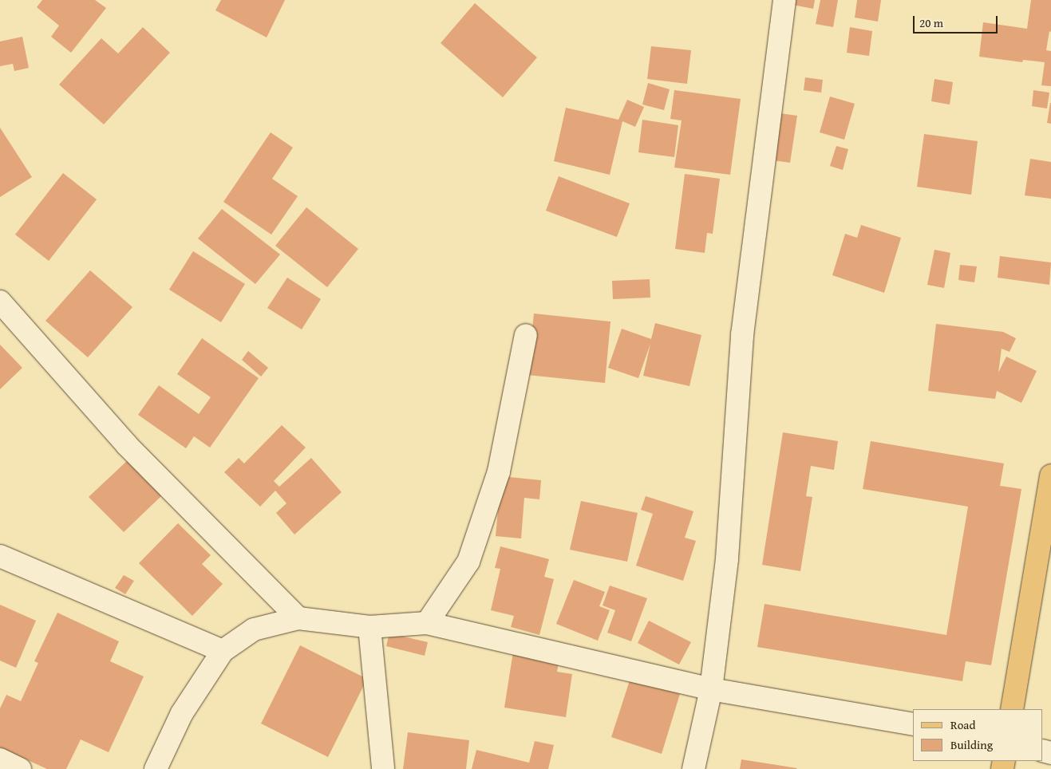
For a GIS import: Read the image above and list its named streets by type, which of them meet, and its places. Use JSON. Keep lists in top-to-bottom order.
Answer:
{
  "legend": ["Road", "Building"],
  "scale_bar": "20 m"
}
